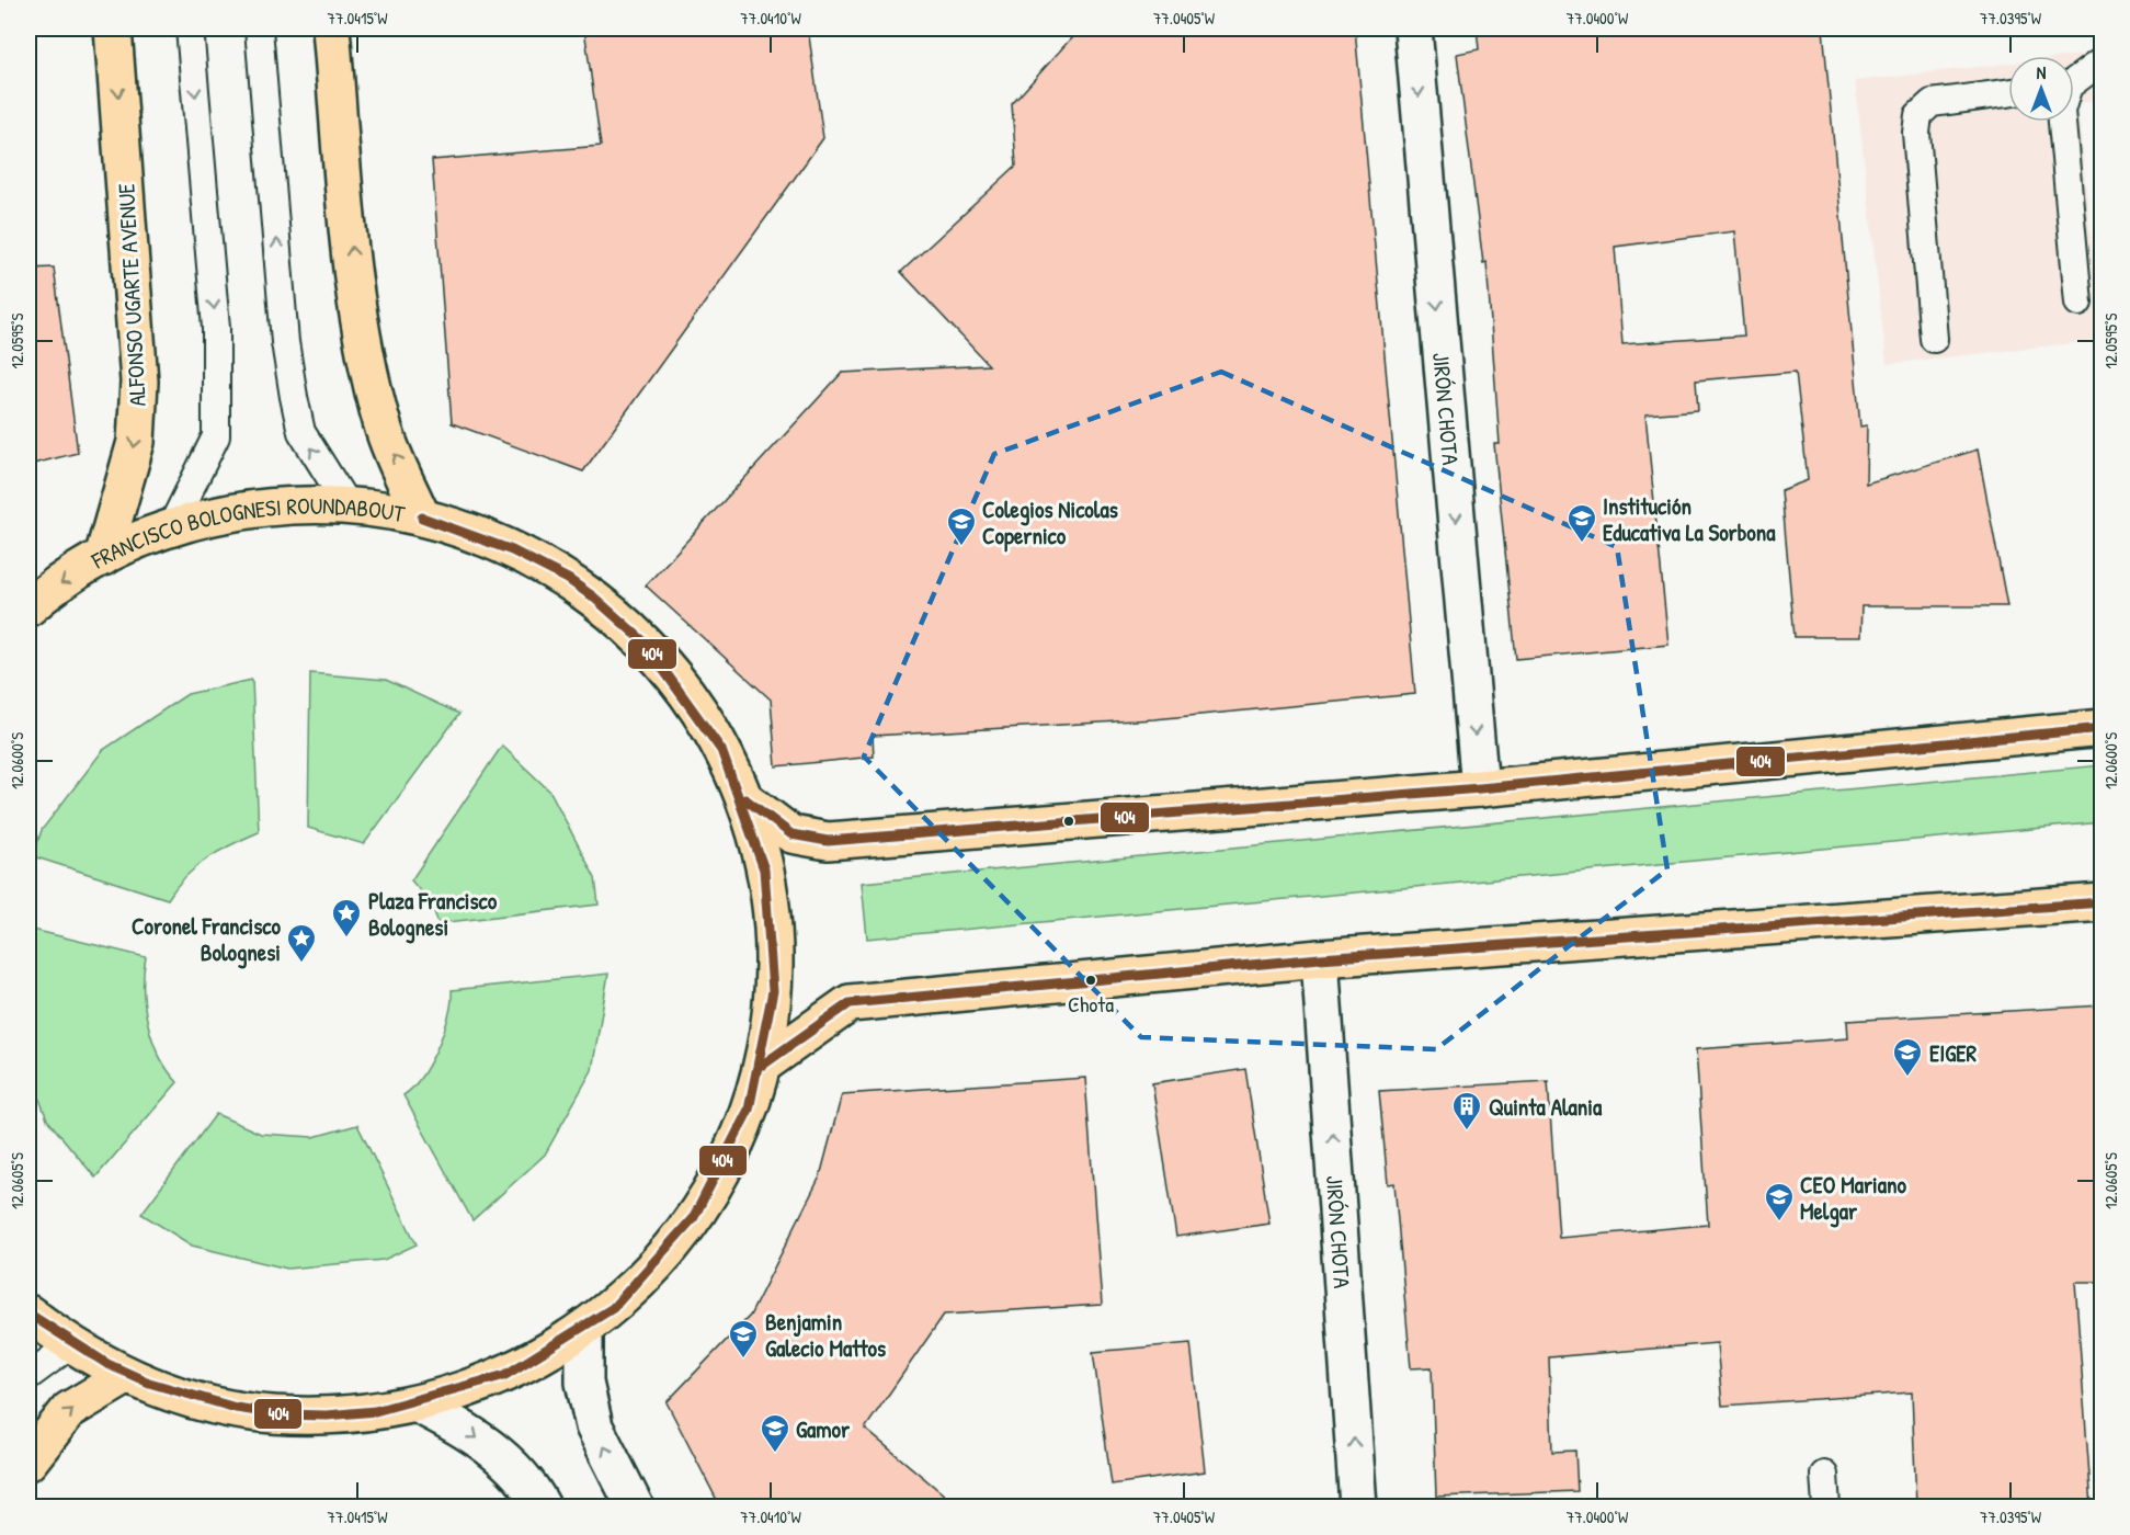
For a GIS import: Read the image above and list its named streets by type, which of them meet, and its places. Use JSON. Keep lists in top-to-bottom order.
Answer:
{
  "streets": {
    "main road": ["ALFONSO UGARTE AVENUE", "FRANCISCO BOLOGNESI ROUNDABOUT"],
    "street": ["JIRÓN CHOTA"]
  },
  "crossings": [
    ["ALFONSO UGARTE AVENUE", "FRANCISCO BOLOGNESI ROUNDABOUT"]
  ],
  "places": {
    "school or university": [
      "Institución Educativa La Sorbona",
      "Colegios Nicolas Copernico",
      "EIGER",
      "CEO Mariano Melgar",
      "Benjamin Galecio Mattos",
      "Gamor"
    ],
    "place": ["Plaza Francisco Bolognesi", "Coronel Francisco Bolognesi"],
    "other": ["Chota"],
    "building": ["Quinta Alania"]
  },
  "lines": ["transit line 404"],
  "north": "top",
  "coordinates": [
    "77.0415°W",
    "77.0410°W",
    "77.0405°W",
    "77.0400°W",
    "77.0395°W",
    "12.0595°S",
    "12.0600°S",
    "12.0605°S"
  ]
}
